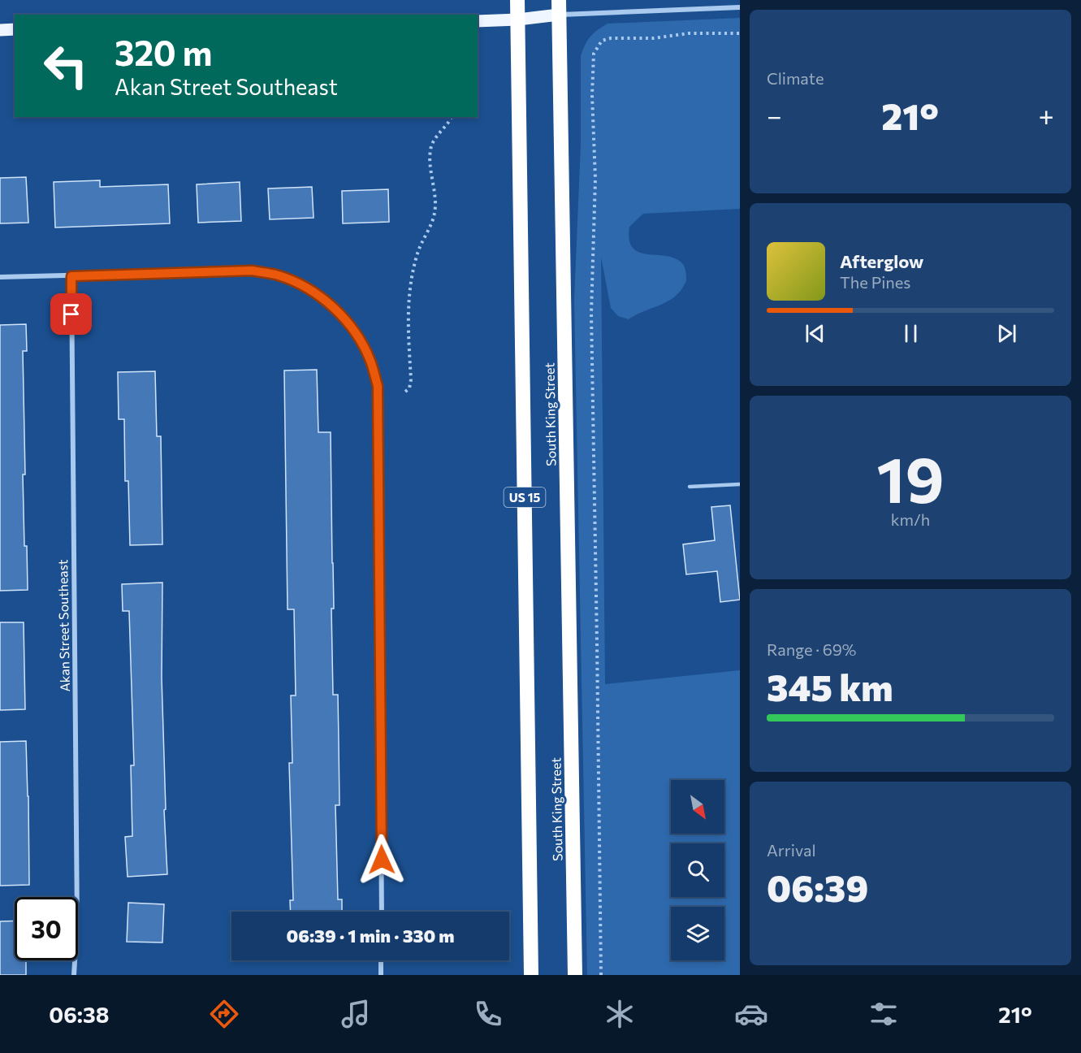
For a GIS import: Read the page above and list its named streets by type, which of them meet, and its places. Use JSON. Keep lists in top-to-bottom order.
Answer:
{
  "streets": {
    "highway": ["South King Street", "US 15"],
    "street": ["Akan Street Southeast"]
  },
  "north": "bottom right",
  "page": {
    "tile": [
      "Climate",
      ["19", "km/h"],
      ["Range · 69%", "345 km"],
      ["Arrival", "06:39"]
    ],
    "turn": ["320 m", "Akan Street Southeast"],
    "heat": ["−", "21°", "+"],
    "song": ["Afterglow", "The Pines"],
    "limit": "30",
    "trip": "06:39 · 1 min · 330 m",
    "tabs": ["06:38", "21°"]
  }
}
